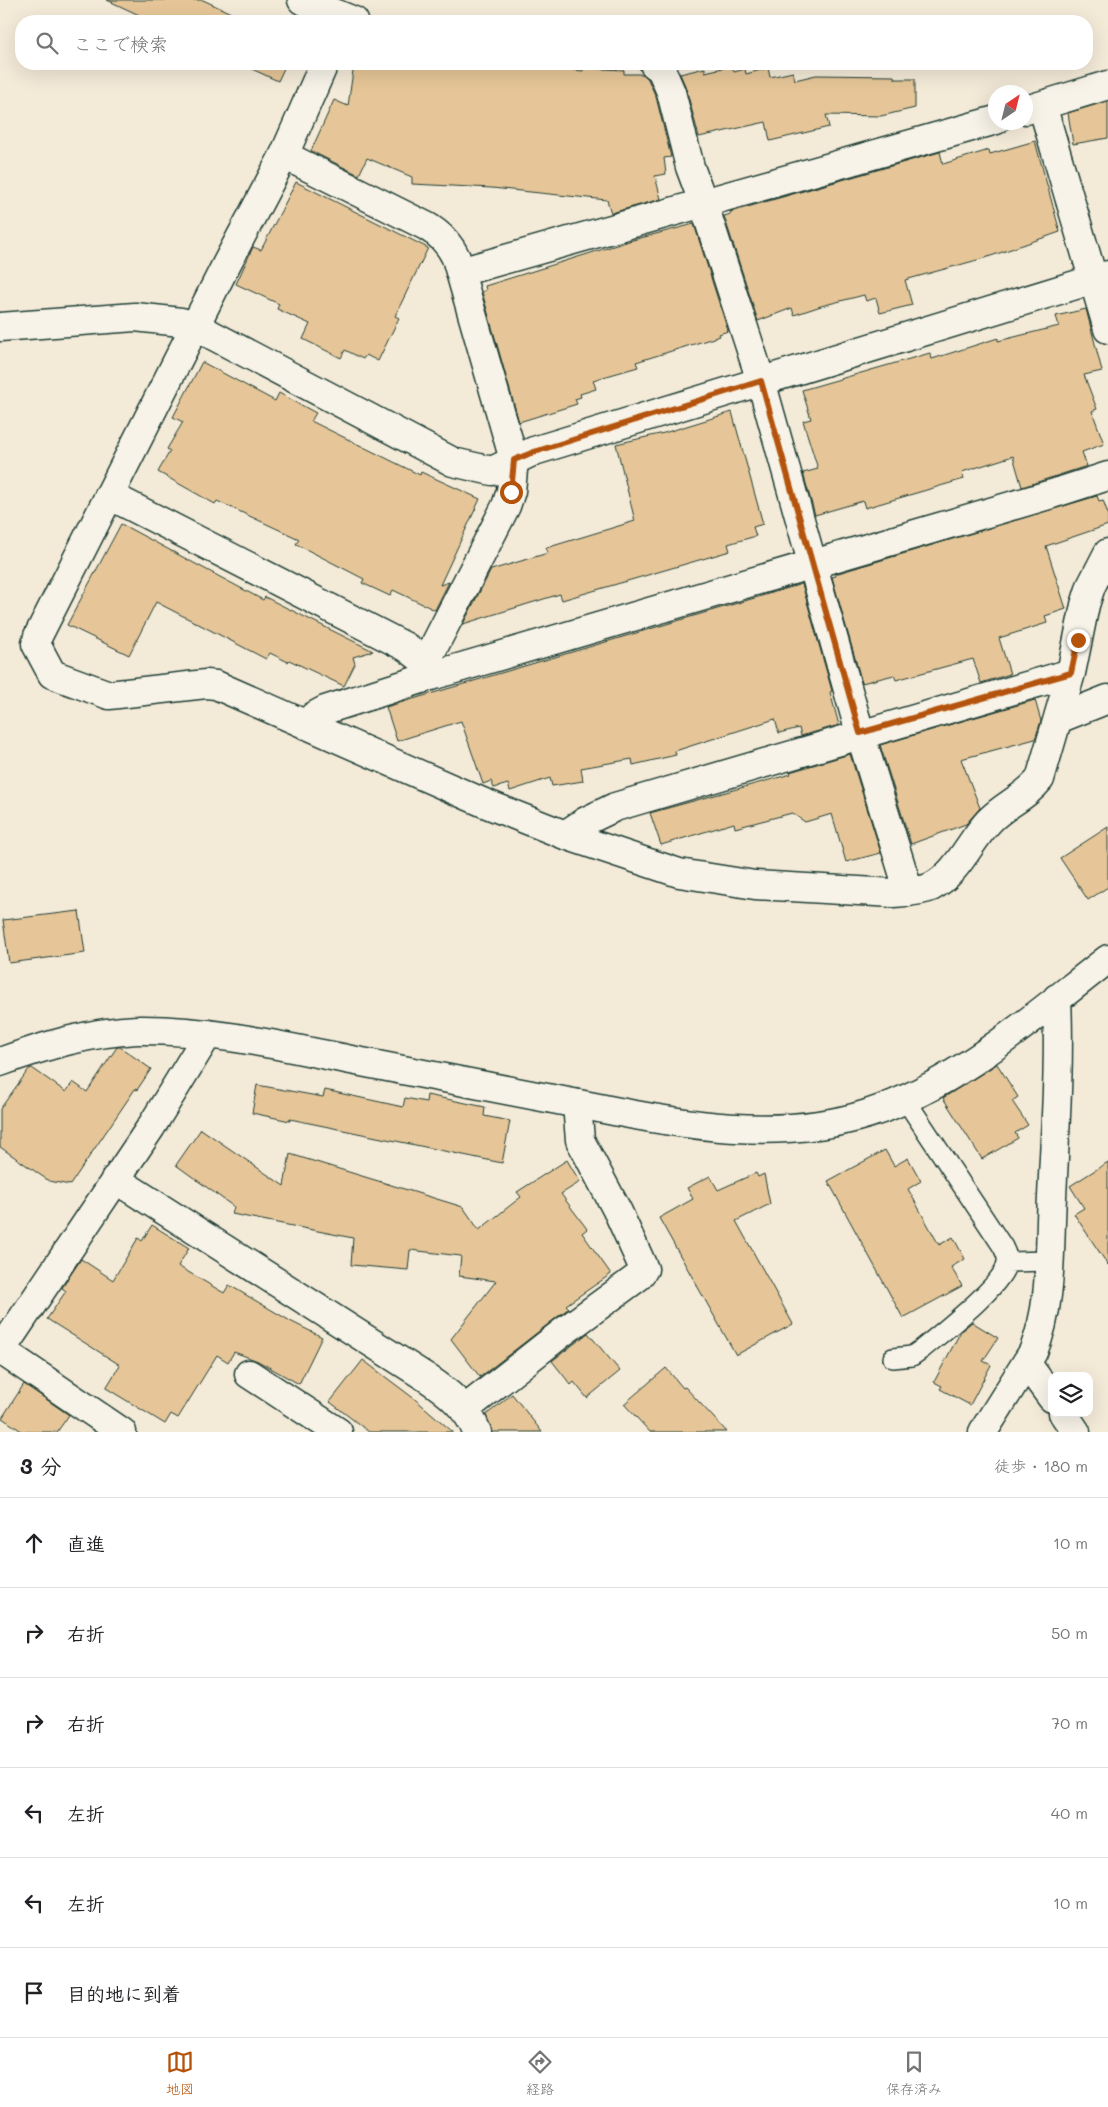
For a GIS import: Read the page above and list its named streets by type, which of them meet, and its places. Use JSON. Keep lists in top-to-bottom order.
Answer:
{
  "north": "top right",
  "page": {
    "search": "ここで検索",
    "heading": ["3 分", "徒歩 · 180 m"],
    "list": [
      ["直進", "10 m"],
      ["右折", "50 m"],
      ["右折", "70 m"],
      ["左折", "40 m"],
      ["左折", "10 m"],
      "目的地に到着"
    ],
    "nav": ["地図", "経路", "保存済み"]
  }
}
